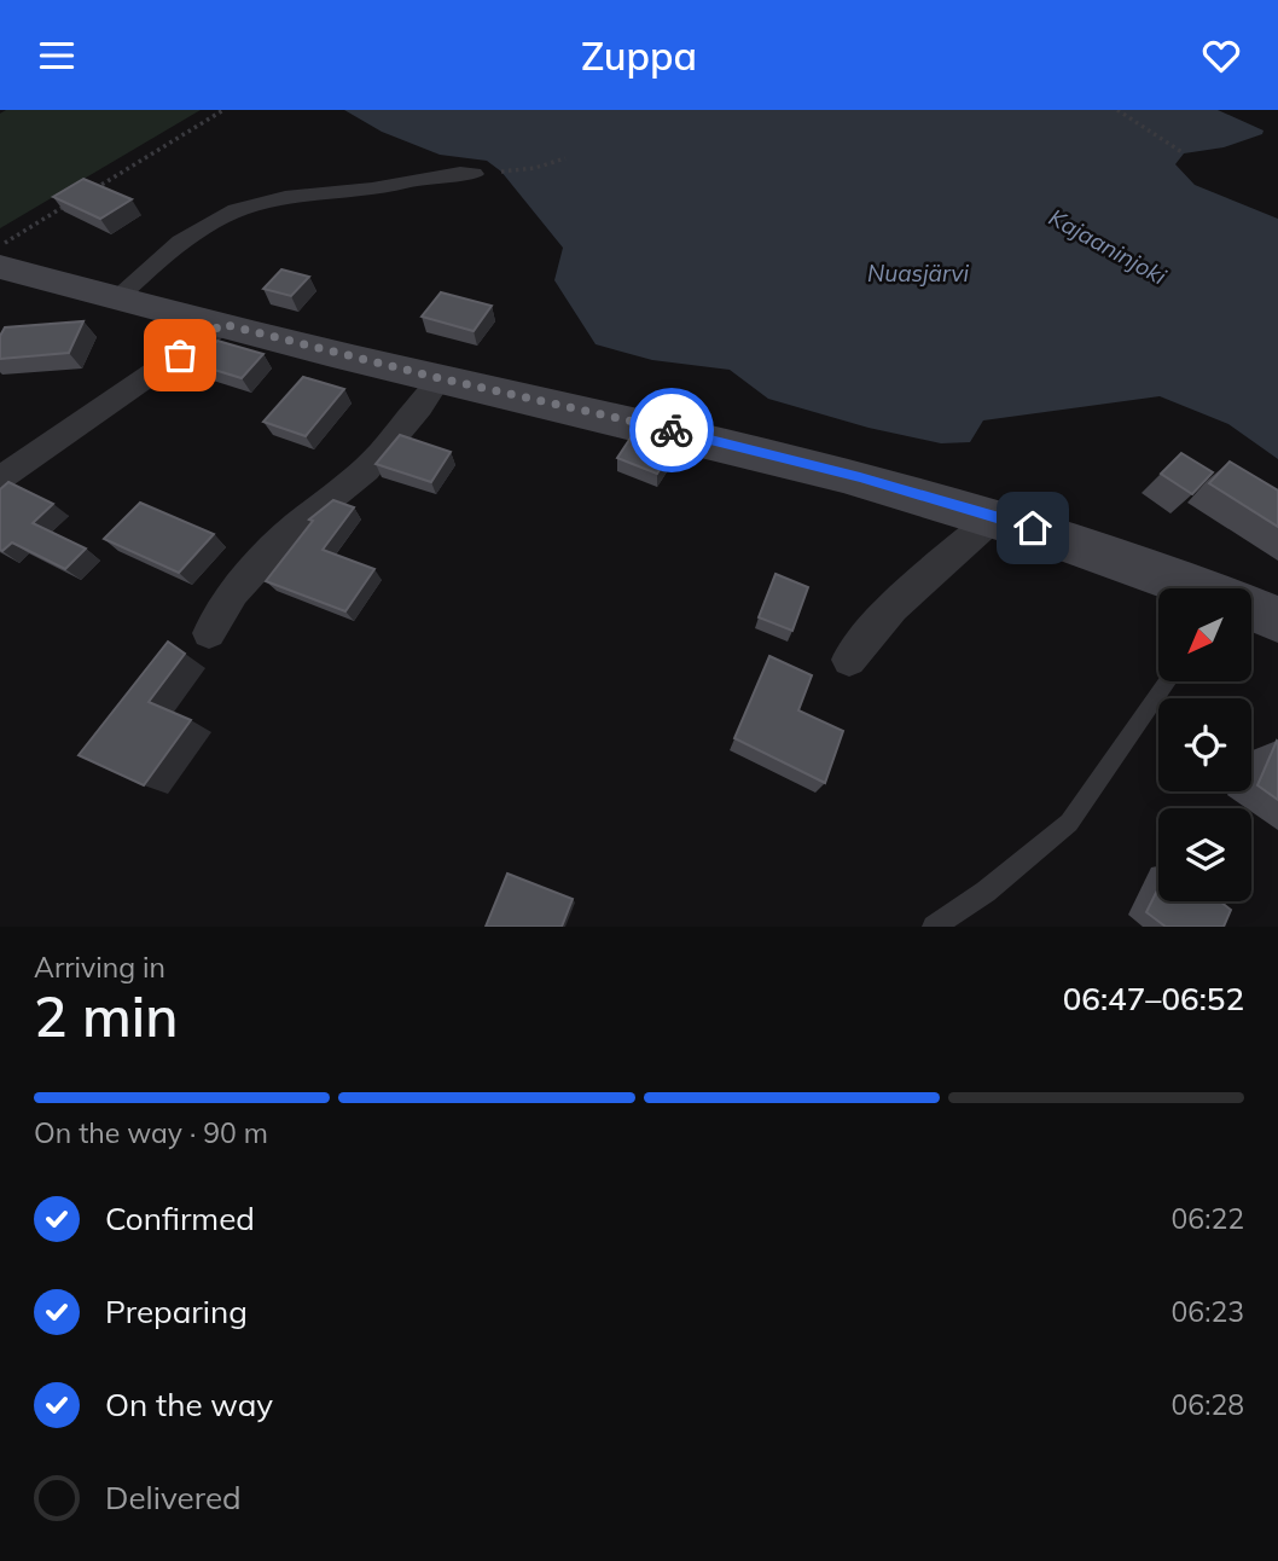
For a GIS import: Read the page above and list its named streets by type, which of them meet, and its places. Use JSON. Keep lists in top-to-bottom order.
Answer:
{
  "water": ["Kajaaninjoki", "Nuasjärvi"],
  "north": "bottom left",
  "page": {
    "header": "Zuppa",
    "heading": ["2 min", "Arriving in", "06:47–06:52"],
    "bar": "On the way · 90 m",
    "list": [
      ["Confirmed", "06:22"],
      ["Preparing", "06:23"],
      ["On the way", "06:28"],
      "Delivered"
    ]
  }
}
